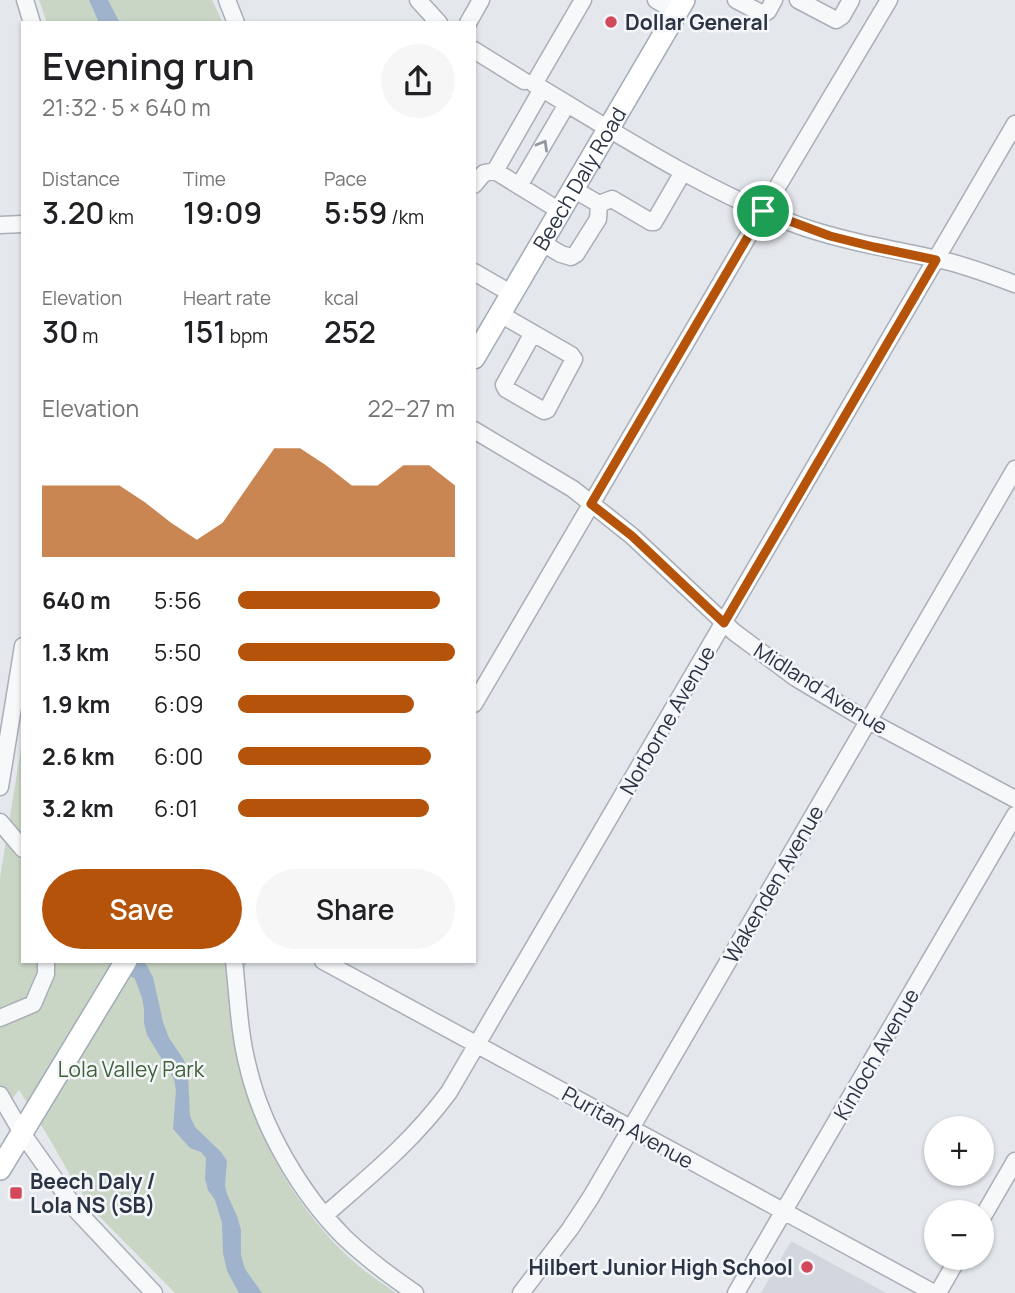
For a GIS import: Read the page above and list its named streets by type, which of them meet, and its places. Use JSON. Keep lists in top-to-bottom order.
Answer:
{
  "streets": {
    "main road": ["Beech Daly Road"],
    "street": [
      "Midland Avenue",
      "Norborne Avenue",
      "Wakenden Avenue",
      "Kinloch Avenue",
      "Puritan Avenue"
    ]
  },
  "crossings": [
    ["Midland Avenue", "Norborne Avenue"],
    ["Midland Avenue", "Wakenden Avenue"],
    ["Norborne Avenue", "Puritan Avenue"],
    ["Wakenden Avenue", "Puritan Avenue"],
    ["Kinloch Avenue", "Puritan Avenue"]
  ],
  "parks": ["Lola Valley Park"],
  "places": {
    "other": ["Dollar General", "Hilbert Junior High School"],
    "transit": ["Beech Daly / Lola NS (SB)"]
  },
  "page": {
    "heading": ["Evening run", "21:32 · 5 × 640 m"],
    "stats": [
      ["Distance", "3.20 km"],
      ["Time", "19:09"],
      ["Pace", "5:59 /km"],
      ["Elevation", "30 m"],
      ["Heart rate", "151 bpm"],
      ["kcal", "252"]
    ],
    "chart": ["Elevation", "22–27 m"],
    "list": [
      {
        "name": "640 m",
        "note": "5:56"
      },
      {
        "name": "1.3 km",
        "note": "5:50"
      },
      {
        "name": "1.9 km",
        "note": "6:09"
      },
      {
        "name": "2.6 km",
        "note": "6:00"
      },
      {
        "name": "3.2 km",
        "note": "6:01"
      }
    ],
    "buttons": ["Save", "Share"],
    "map_buttons": ["+", "−"]
  }
}
